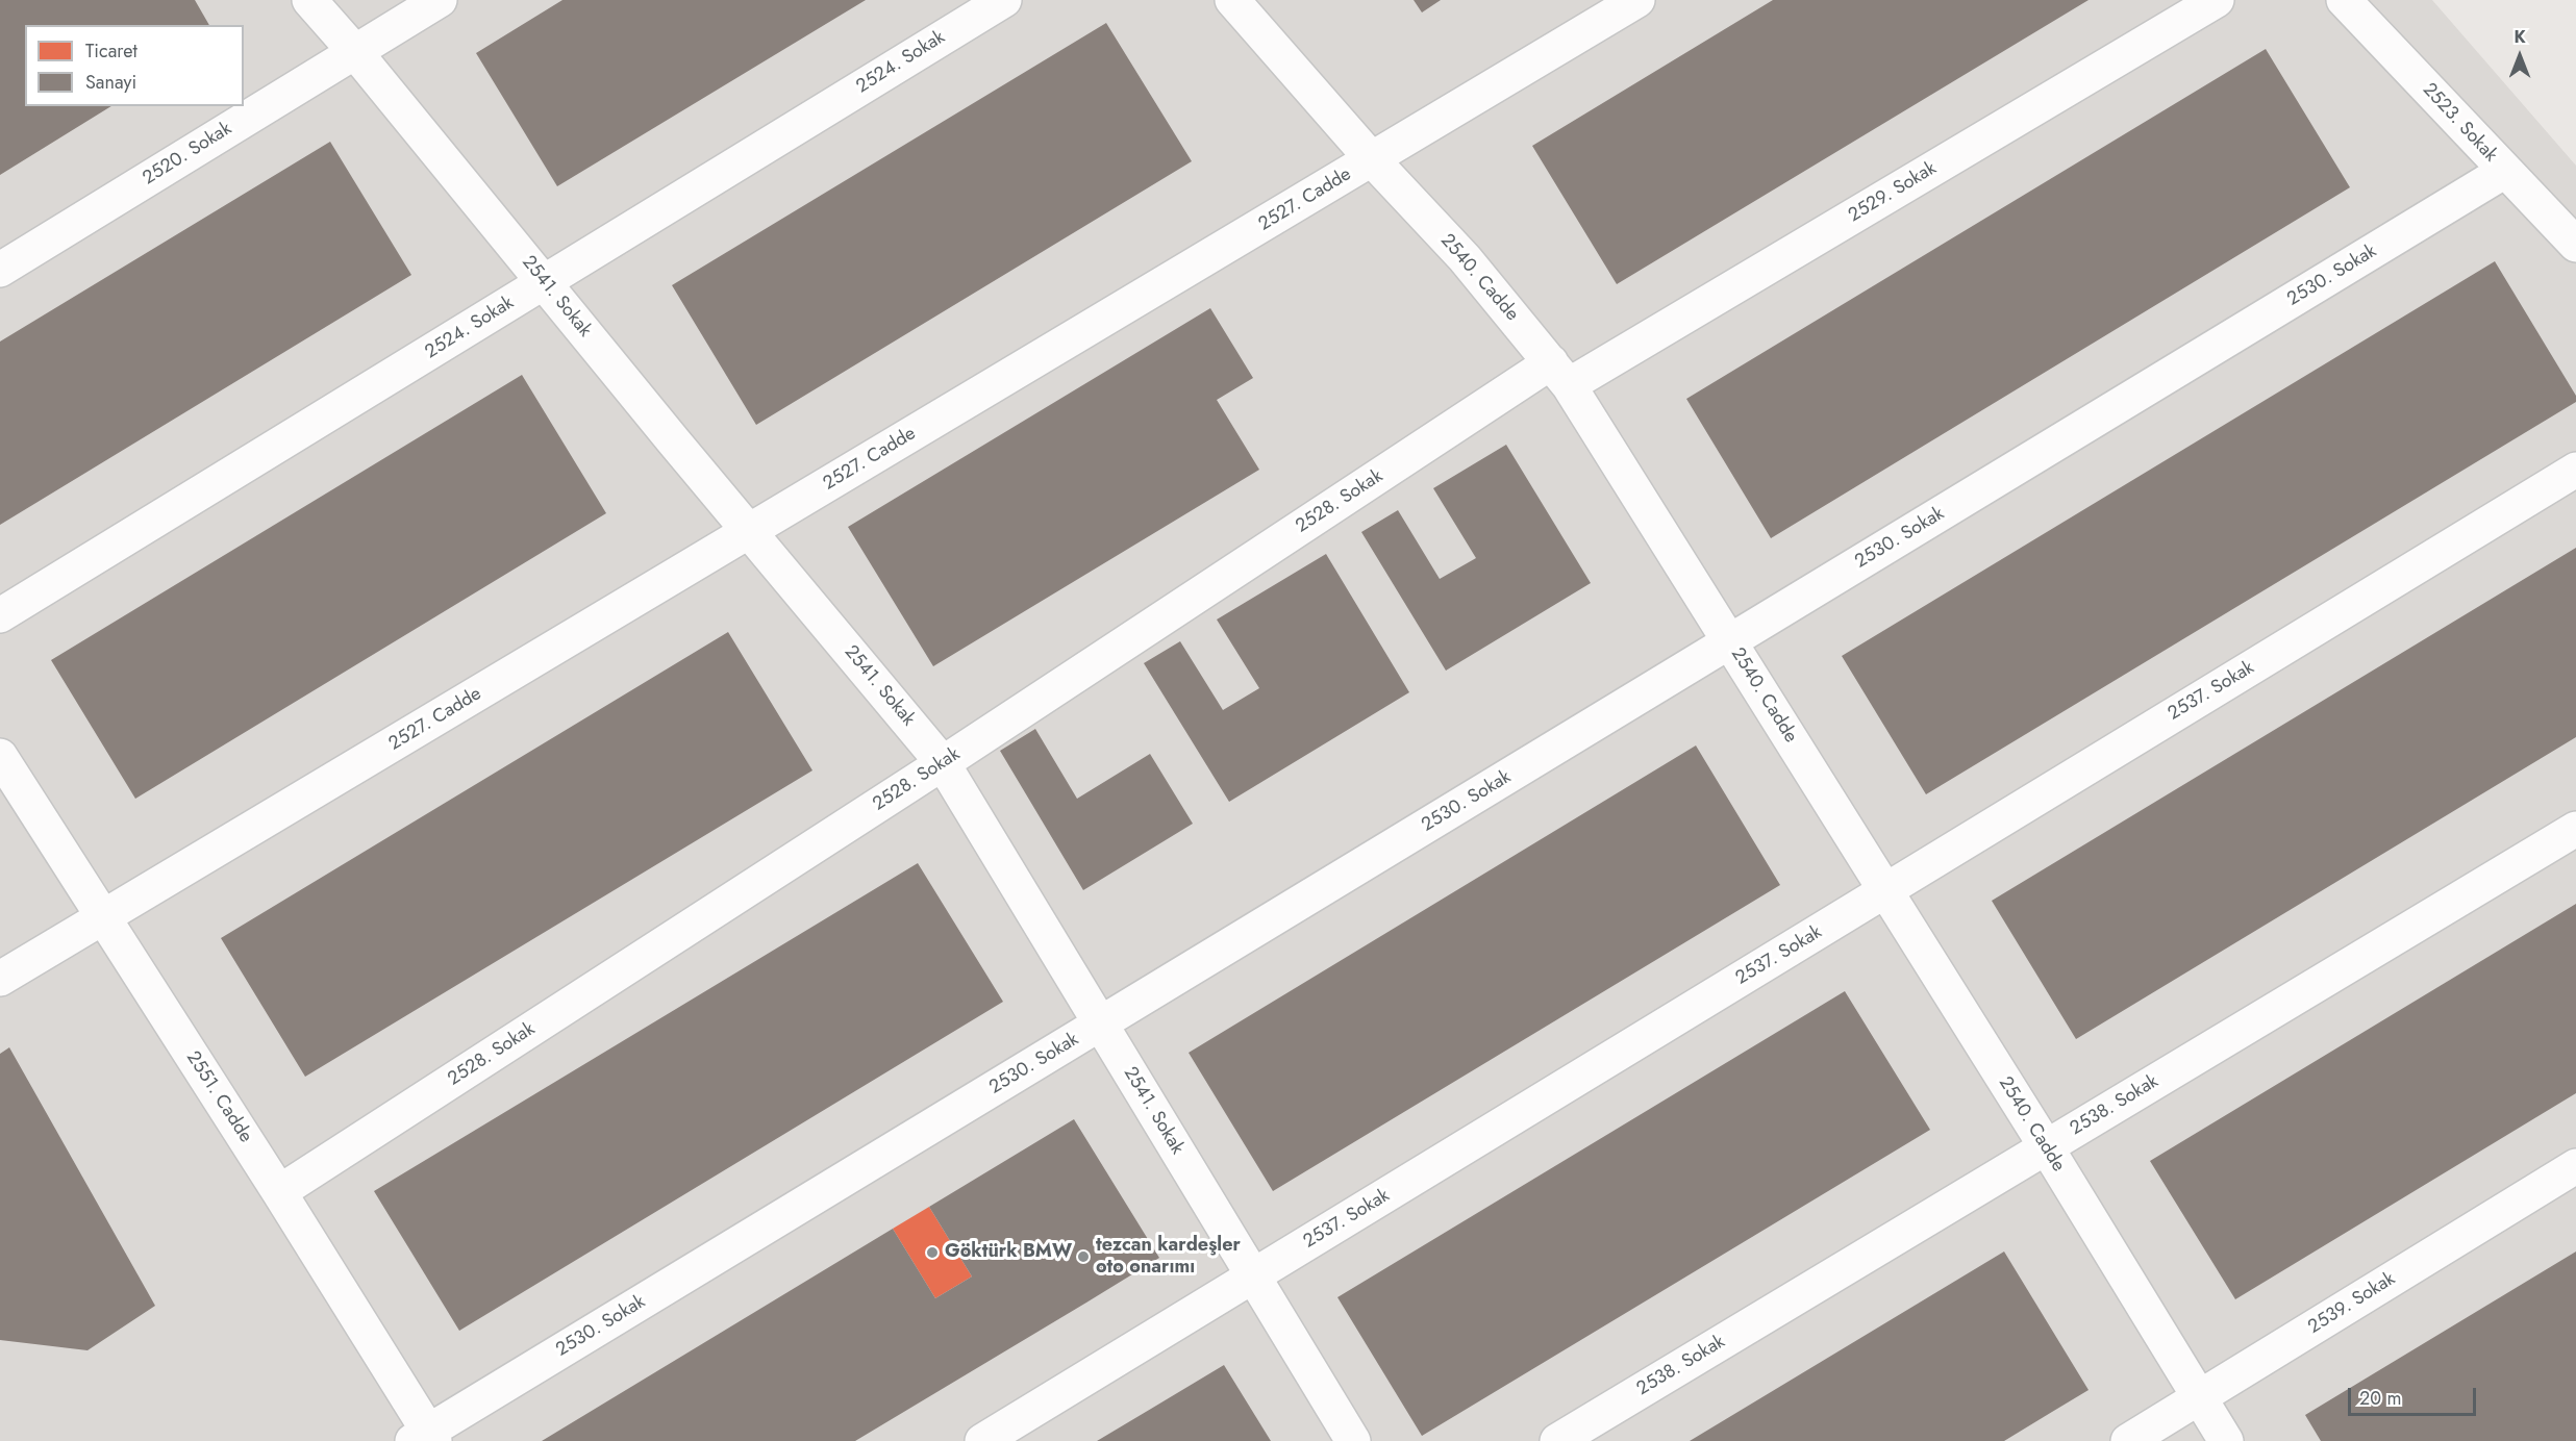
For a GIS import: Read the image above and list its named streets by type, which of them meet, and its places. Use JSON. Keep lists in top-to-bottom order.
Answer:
{
  "streets": {
    "street": [
      "2524. Sokak",
      "2523. Sokak",
      "2520. Sokak",
      "2529. Sokak",
      "2527. Cadde",
      "2530. Sokak",
      "2540. Cadde",
      "2541. Sokak",
      "2528. Sokak",
      "2537. Sokak",
      "2551. Cadde",
      "2538. Sokak",
      "2539. Sokak"
    ]
  },
  "crossings": [
    ["2524. Sokak", "2541. Sokak"],
    ["2523. Sokak", "2530. Sokak"],
    ["2520. Sokak", "2541. Sokak"],
    ["2529. Sokak", "2540. Cadde"],
    ["2529. Sokak", "2528. Sokak"],
    ["2527. Cadde", "2540. Cadde"],
    ["2527. Cadde", "2541. Sokak"],
    ["2527. Cadde", "2551. Cadde"],
    ["2530. Sokak", "2540. Cadde"],
    ["2530. Sokak", "2541. Sokak"],
    ["2530. Sokak", "2551. Cadde"],
    ["2540. Cadde", "2528. Sokak"],
    ["2540. Cadde", "2537. Sokak"],
    ["2540. Cadde", "2538. Sokak"],
    ["2540. Cadde", "2539. Sokak"],
    ["2541. Sokak", "2528. Sokak"],
    ["2541. Sokak", "2537. Sokak"],
    ["2528. Sokak", "2551. Cadde"]
  ],
  "places": ["Göktürk BMW", "tezcan kardeşler oto onarımı"],
  "legend": ["Ticaret", "Sanayi"],
  "scale_bar": "20 m",
  "north": "top"
}
